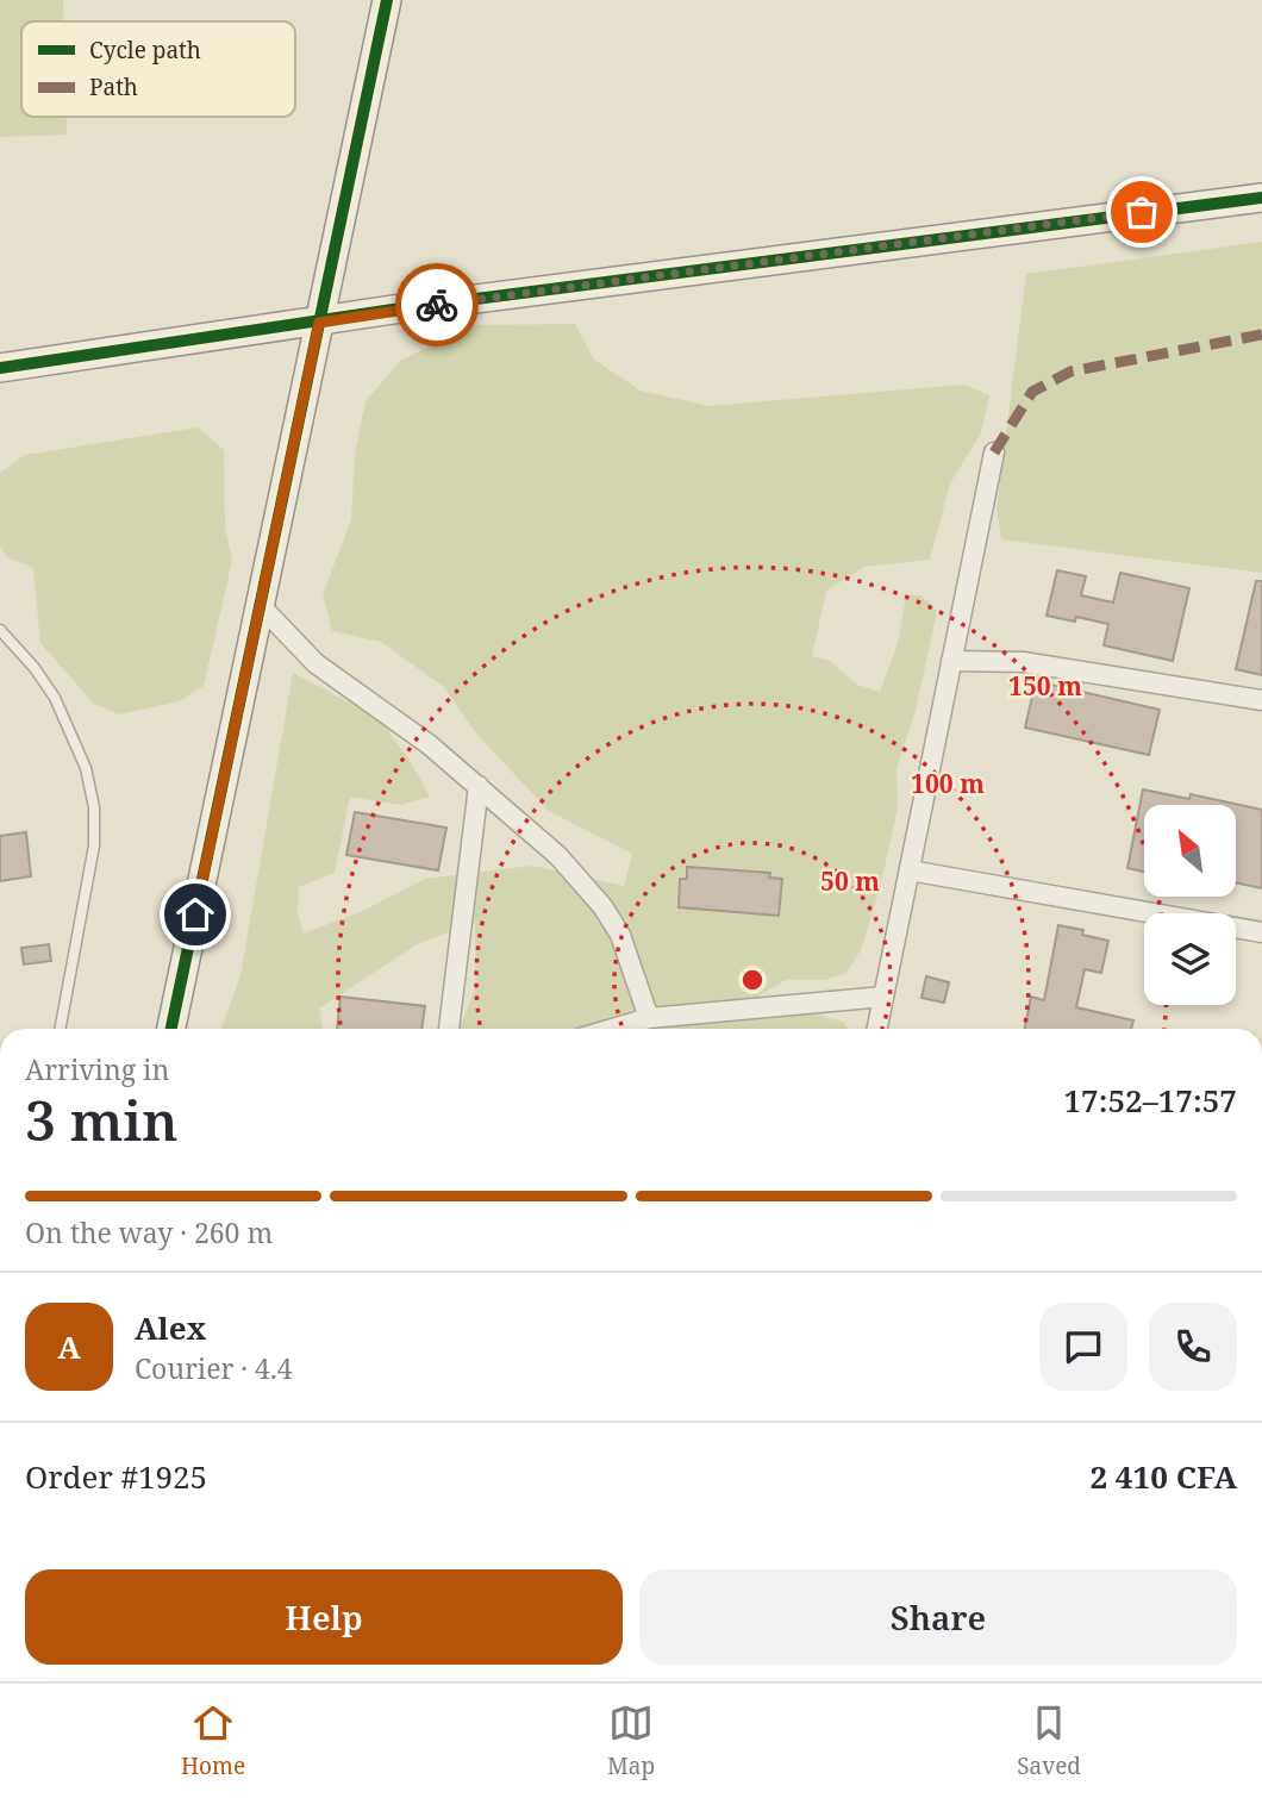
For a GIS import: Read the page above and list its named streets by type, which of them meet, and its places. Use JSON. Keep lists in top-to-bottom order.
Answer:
{
  "legend": ["Cycle path", "Path"],
  "north": "top left",
  "page": {
    "heading": ["3 min", "Arriving in", "17:52–17:57"],
    "panel": [
      "Alex",
      "Courier · 4.4",
      "Order #1925",
      "2 410 CFA"
    ],
    "bar": "On the way · 260 m",
    "round": "A",
    "buttons": ["Help", "Share"],
    "tabs": ["Home", "Map", "Saved"]
  },
  "rings": ["150 m", "100 m", "50 m"]
}
